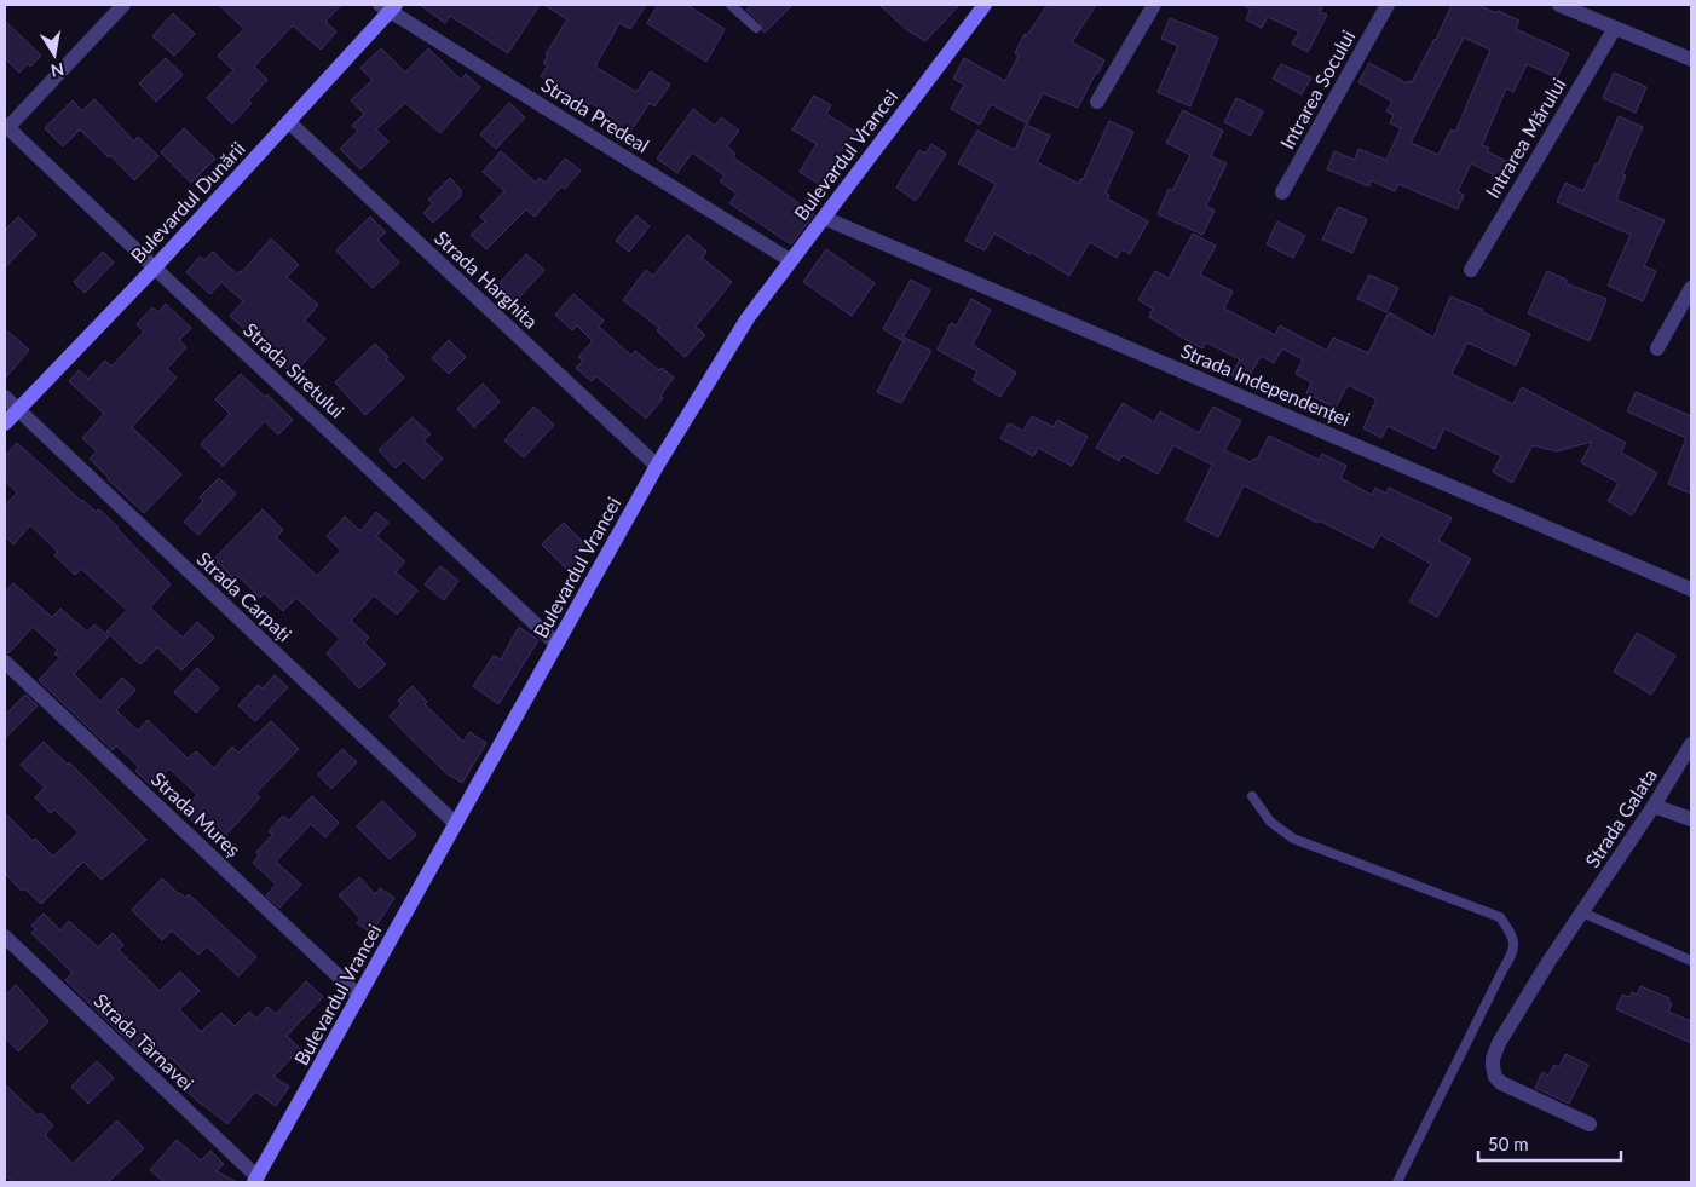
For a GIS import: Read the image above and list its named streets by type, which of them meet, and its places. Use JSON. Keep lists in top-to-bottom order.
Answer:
{
  "streets": {
    "street": [
      "Intrarea Socului",
      "Strada Predeal",
      "Intrarea Mărului",
      "Bulevardul Vrancei",
      "Bulevardul Dunării",
      "Strada Harghita",
      "Strada Siretului",
      "Strada Independenței",
      "Strada Carpați",
      "Strada Mureș",
      "Strada Galata",
      "Strada Târnavei"
    ]
  },
  "crossings": [
    ["Strada Predeal", "Bulevardul Vrancei"],
    ["Strada Predeal", "Bulevardul Dunării"],
    ["Bulevardul Vrancei", "Strada Harghita"],
    ["Bulevardul Vrancei", "Strada Siretului"],
    ["Bulevardul Vrancei", "Strada Independenței"],
    ["Bulevardul Vrancei", "Strada Carpați"],
    ["Bulevardul Vrancei", "Strada Mureș"],
    ["Bulevardul Vrancei", "Strada Târnavei"],
    ["Bulevardul Dunării", "Strada Harghita"],
    ["Bulevardul Dunării", "Strada Siretului"],
    ["Bulevardul Dunării", "Strada Carpați"]
  ],
  "scale_bar": "50 m",
  "north": "bottom"
}
